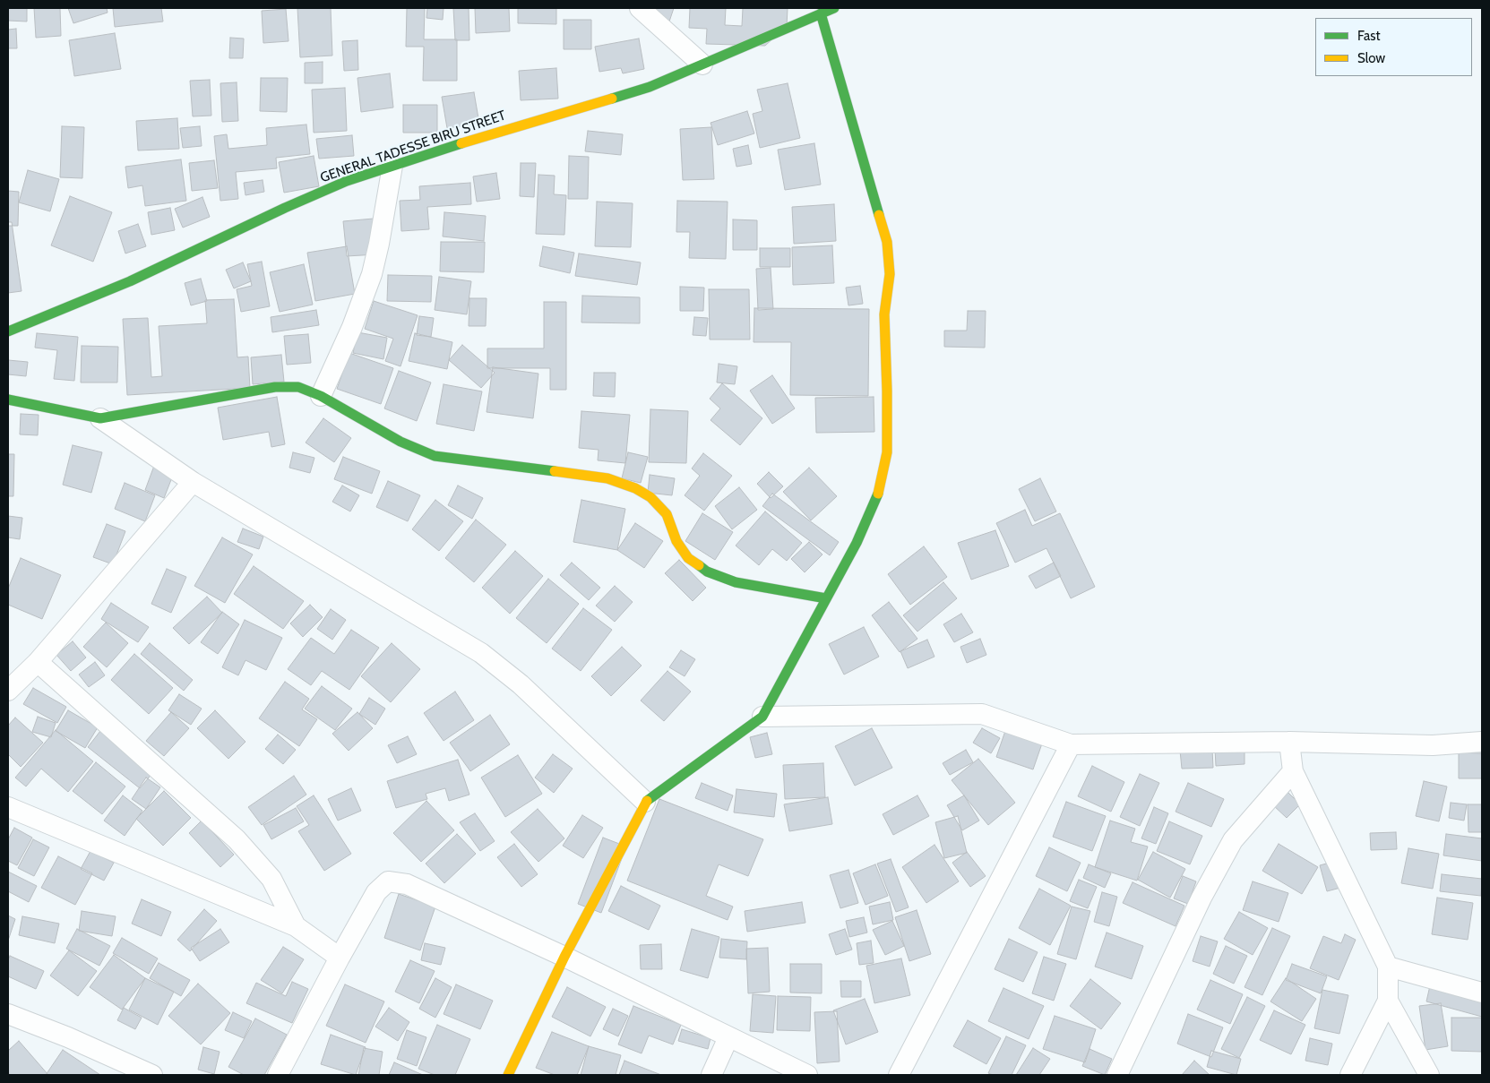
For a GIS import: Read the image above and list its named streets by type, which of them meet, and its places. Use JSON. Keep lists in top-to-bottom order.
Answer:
{
  "streets": {
    "street": ["GENERAL TADESSE BIRU STREET"]
  },
  "legend": ["Fast", "Slow"]
}
